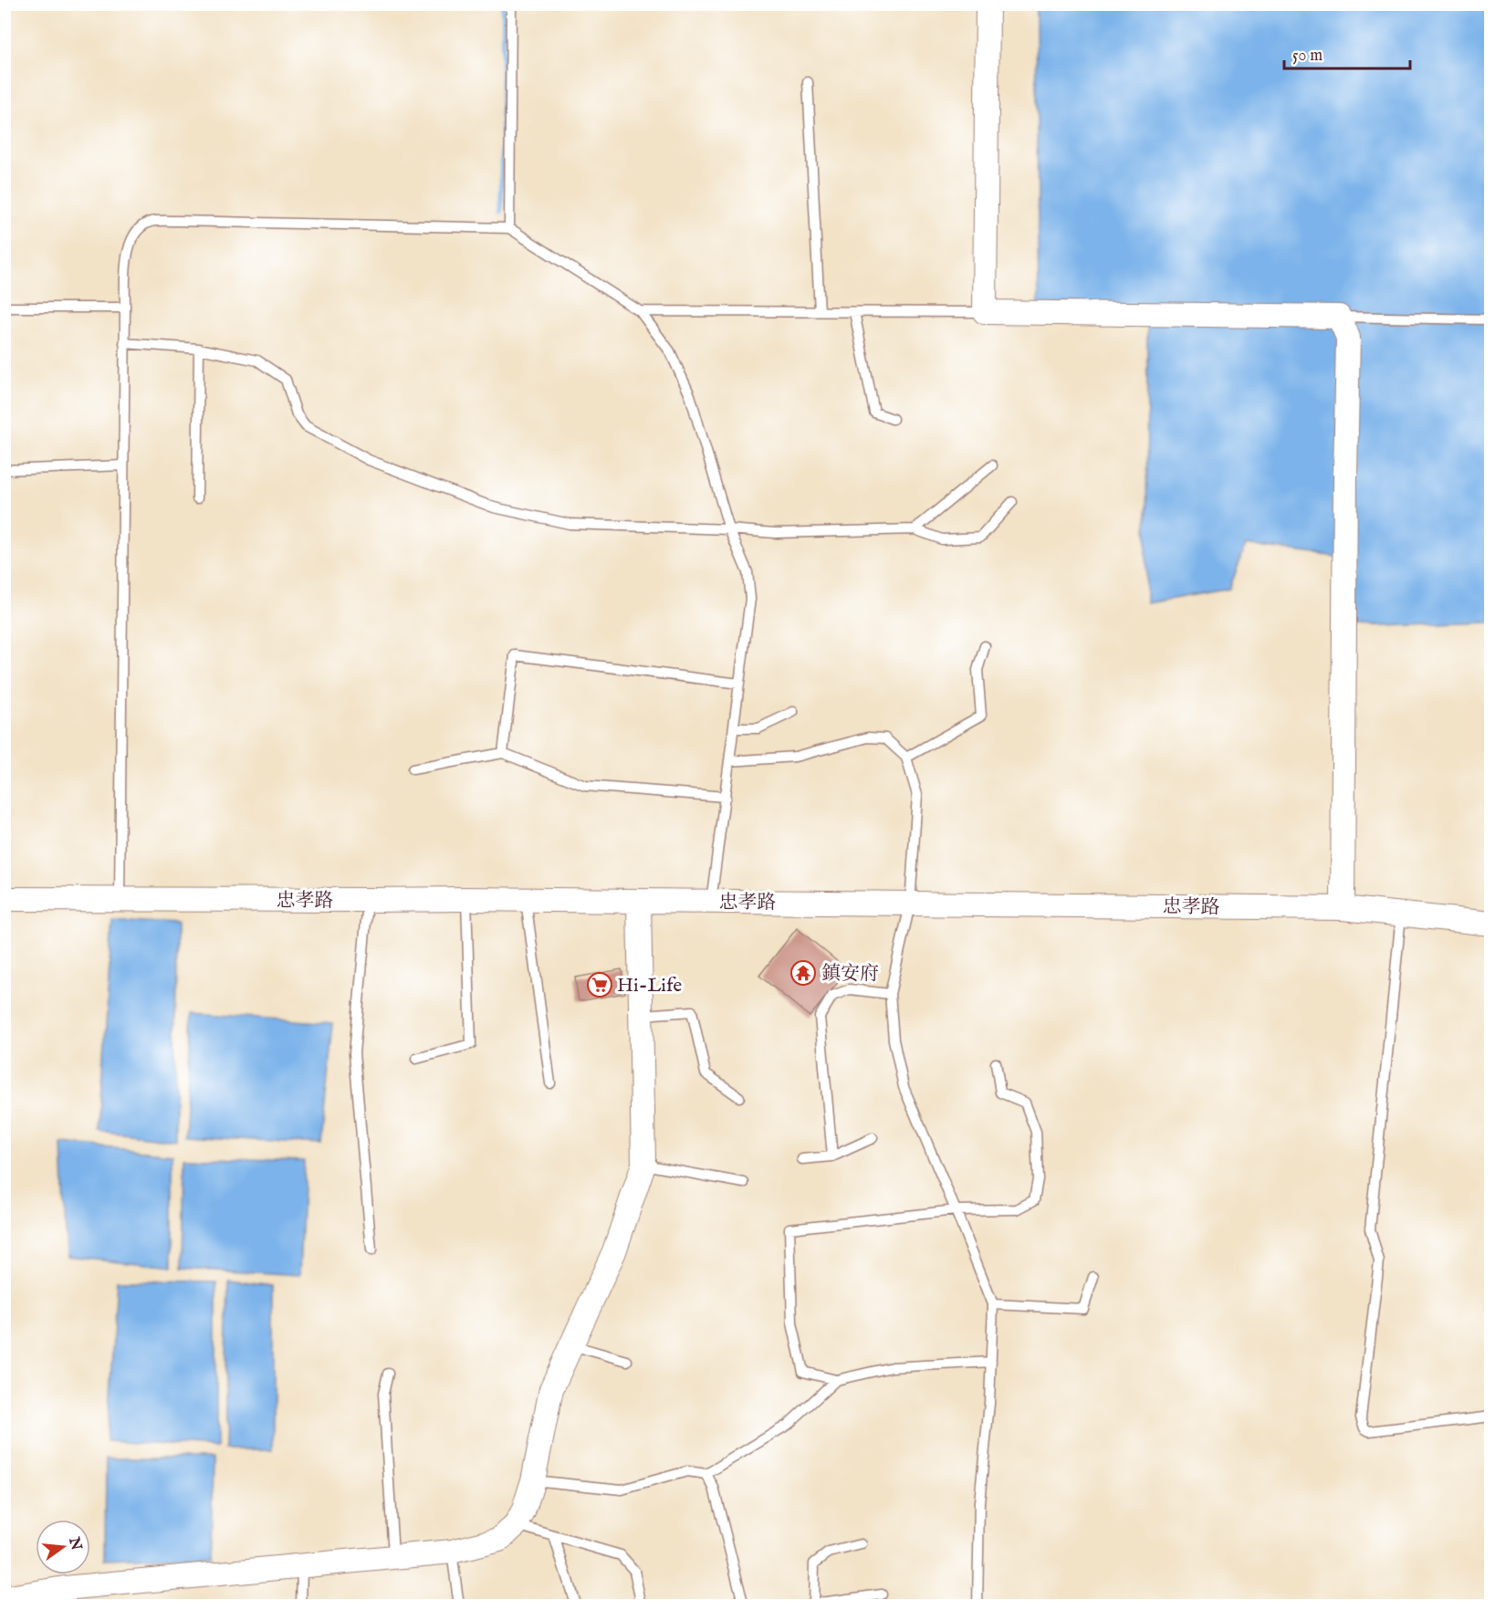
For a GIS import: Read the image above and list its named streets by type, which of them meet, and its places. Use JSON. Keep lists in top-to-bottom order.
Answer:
{
  "streets": {
    "street": ["忠孝路"]
  },
  "places": {
    "temple": ["鎮安府"],
    "supermarket": ["Hi-Life"]
  },
  "scale_bar": "50 m",
  "north": "right"
}
